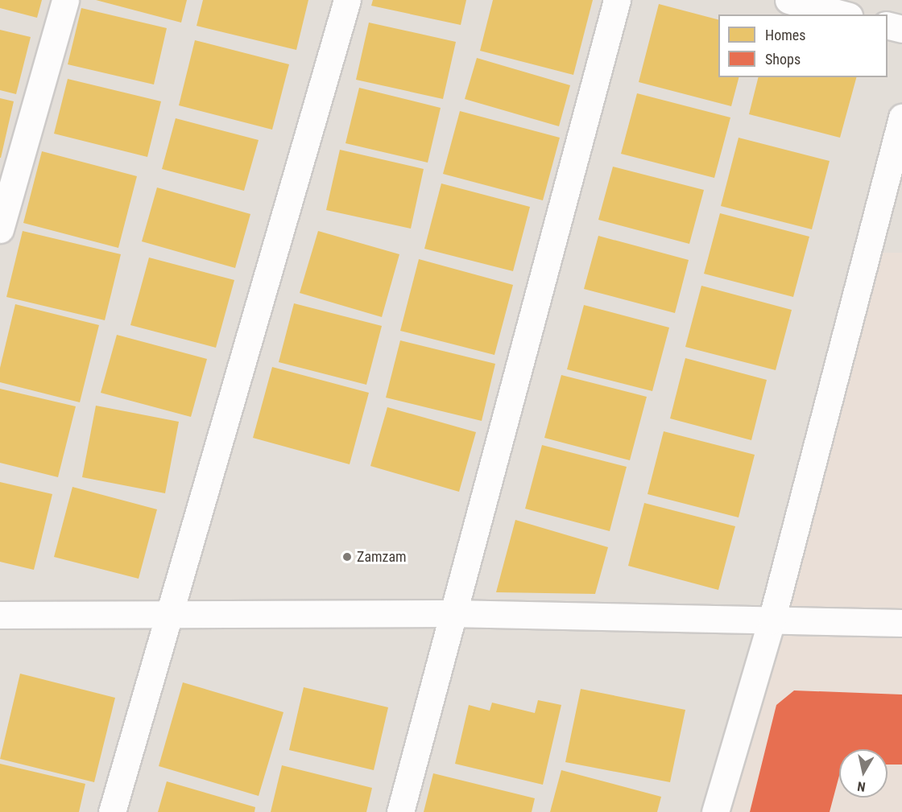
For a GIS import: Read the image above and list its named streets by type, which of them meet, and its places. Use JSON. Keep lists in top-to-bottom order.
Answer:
{
  "places": ["Zamzam"],
  "legend": ["Homes", "Shops"],
  "north": "bottom"
}
